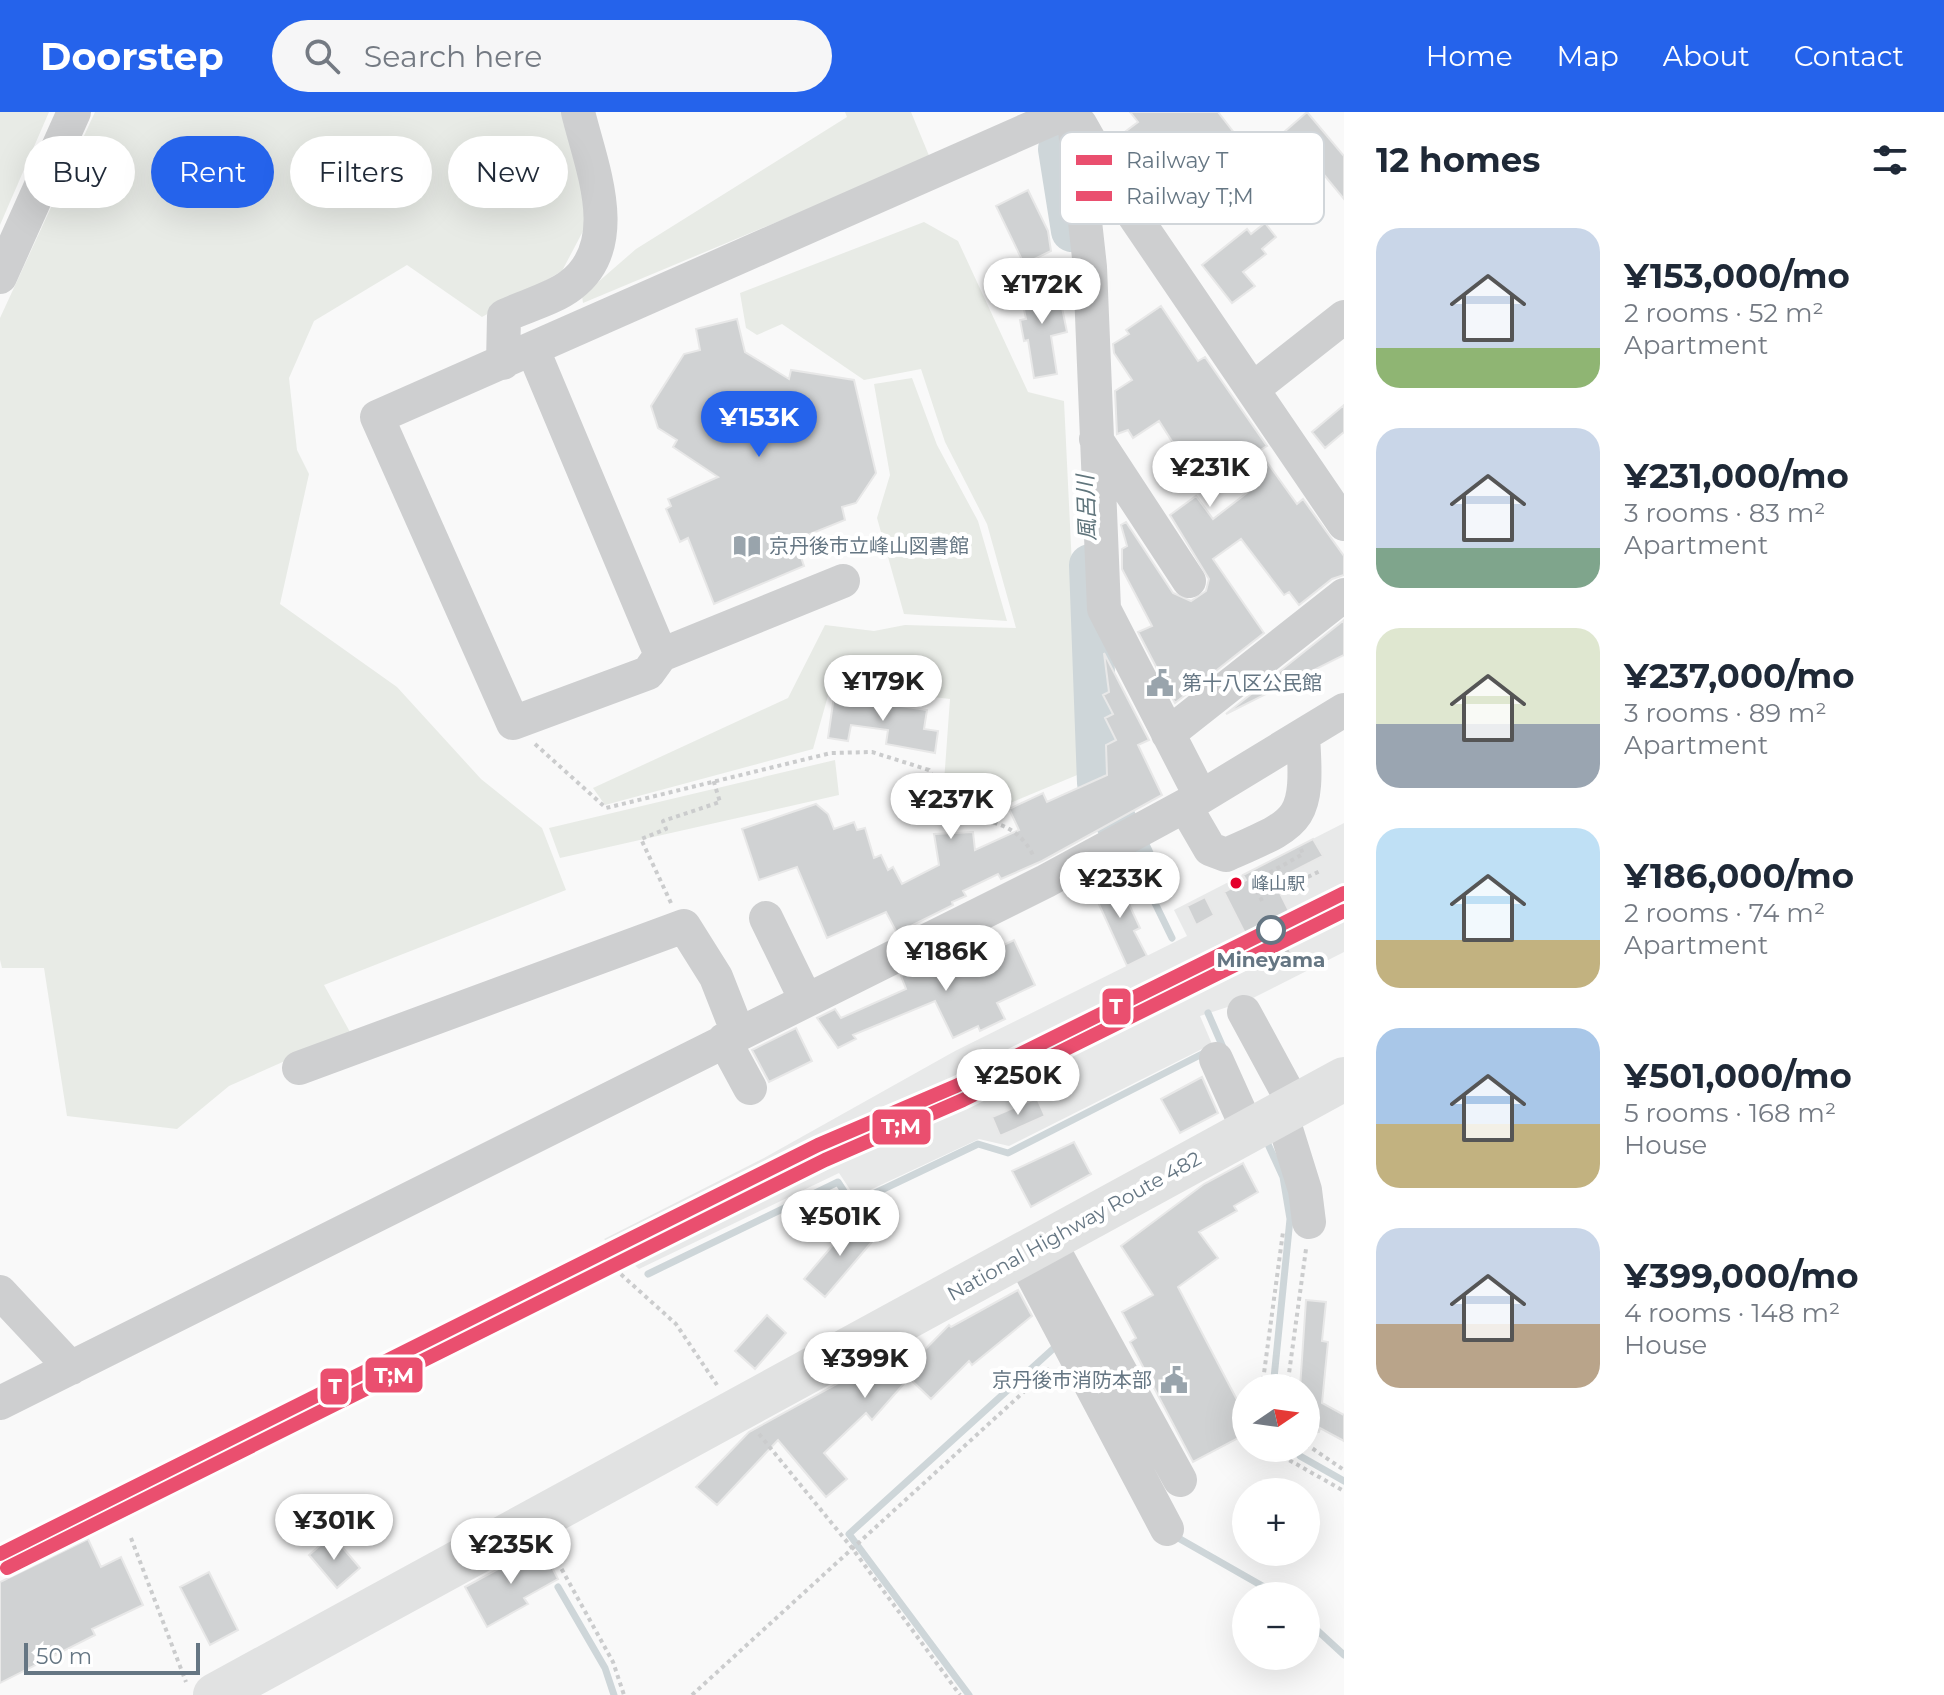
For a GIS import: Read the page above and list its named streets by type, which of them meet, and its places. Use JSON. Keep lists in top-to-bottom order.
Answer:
{
  "streets": {
    "highway": ["National Highway Route 482"]
  },
  "water": ["風呂川"],
  "places": {
    "library": ["京丹後市立峰山図書館"],
    "public building": ["第十八区公民館", "京丹後市消防本部"],
    "other": ["峰山駅", "Mineyama"]
  },
  "lines": ["rail line T", "rail line T;M"],
  "legend": ["Railway T", "Railway T;M"],
  "scale_bar": "50 m",
  "north": "right",
  "page": {
    "header": "Doorstep",
    "search": "Search here",
    "nav": [
      "Home",
      "Map",
      "About",
      "Contact"
    ],
    "heading": "12 homes",
    "chip": [
      "Buy",
      "Rent",
      "Filters",
      "New"
    ],
    "list": [
      {
        "name": "¥153,000/mo",
        "note": "2 rooms · 52 m² · Apartment"
      },
      {
        "name": "¥231,000/mo",
        "note": "3 rooms · 83 m² · Apartment"
      },
      {
        "name": "¥237,000/mo",
        "note": "3 rooms · 89 m² · Apartment"
      },
      {
        "name": "¥186,000/mo",
        "note": "2 rooms · 74 m² · Apartment"
      },
      {
        "name": "¥501,000/mo",
        "note": "5 rooms · 168 m² · House"
      },
      {
        "name": "¥399,000/mo",
        "note": "4 rooms · 148 m² · House"
      }
    ],
    "price": [
      "¥172K",
      "¥153K",
      "¥231K",
      "¥179K",
      "¥237K",
      "¥233K",
      "¥186K",
      "¥250K",
      "¥501K",
      "¥399K",
      "¥301K",
      "¥235K"
    ],
    "map_buttons": ["+", "−"],
    "scale": "50 m"
  }
}
